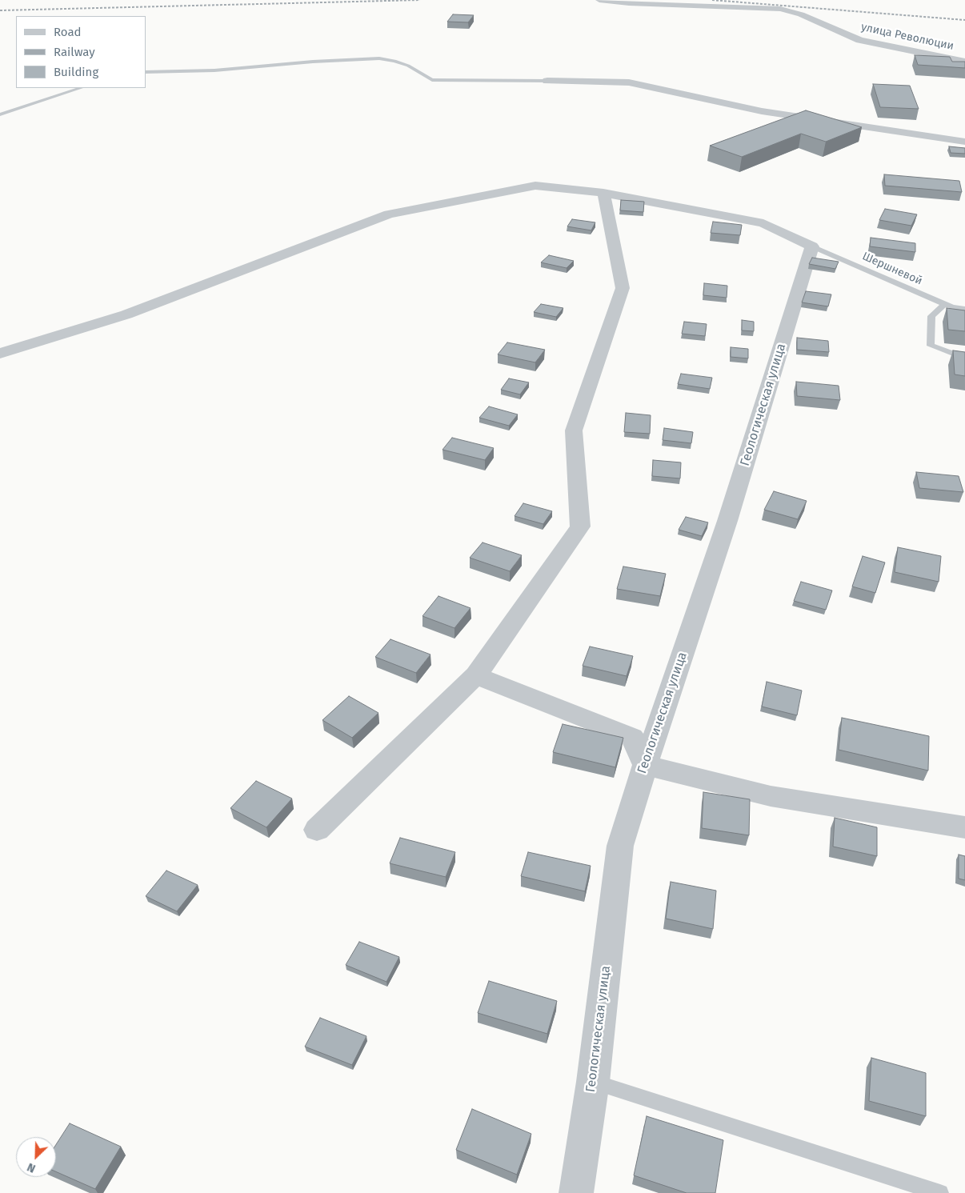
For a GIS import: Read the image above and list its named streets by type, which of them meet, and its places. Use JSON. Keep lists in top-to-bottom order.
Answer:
{
  "streets": {
    "street": ["улица Революции", "Геологическая улица"],
    "lane": ["Шершневой"]
  },
  "crossings": [
    ["Шершневой", "Геологическая улица"]
  ],
  "legend": ["Road", "Railway", "Building"],
  "north": "bottom left"
}
